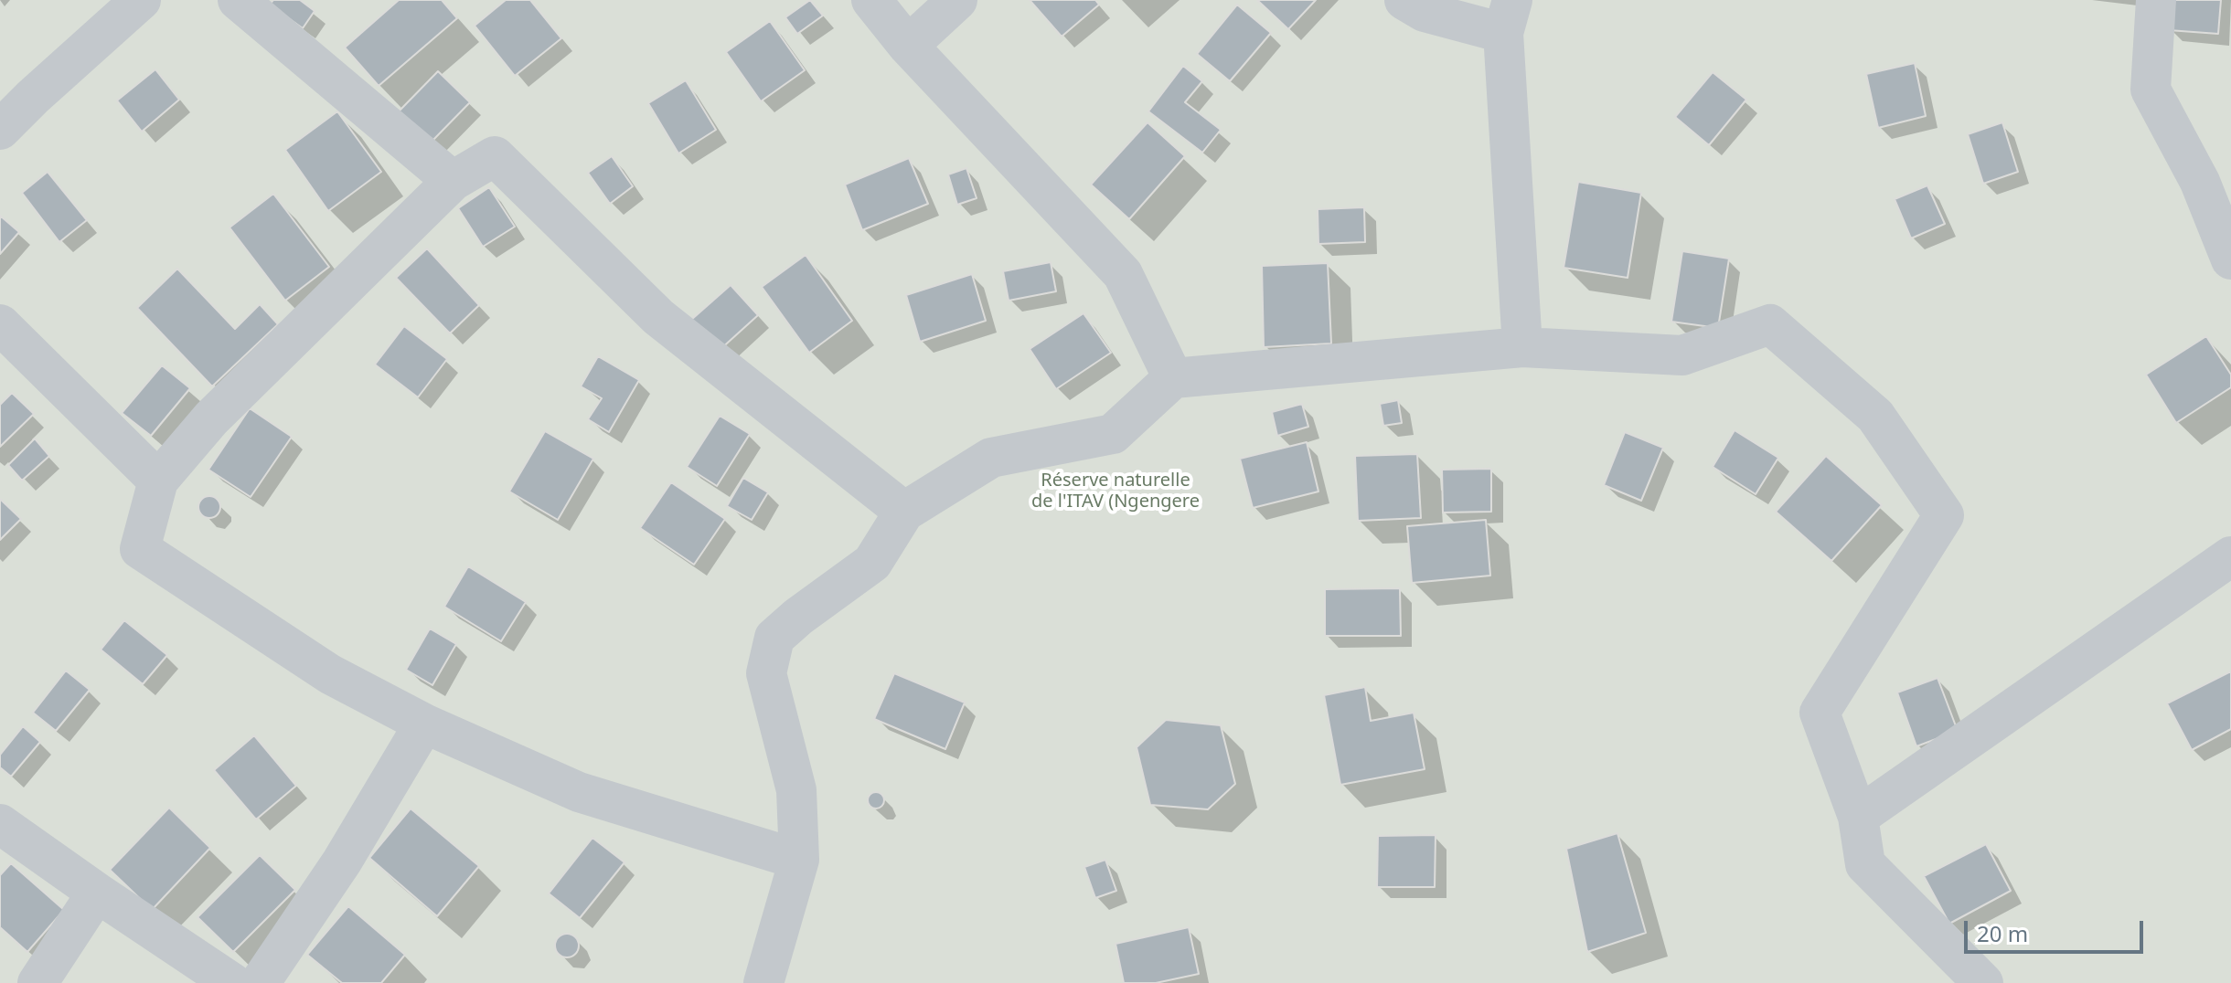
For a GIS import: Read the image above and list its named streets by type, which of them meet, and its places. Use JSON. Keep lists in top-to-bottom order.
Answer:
{
  "parks": ["Réserve naturelle de l'ITAV (Ngengere"],
  "scale_bar": "20 m"
}
